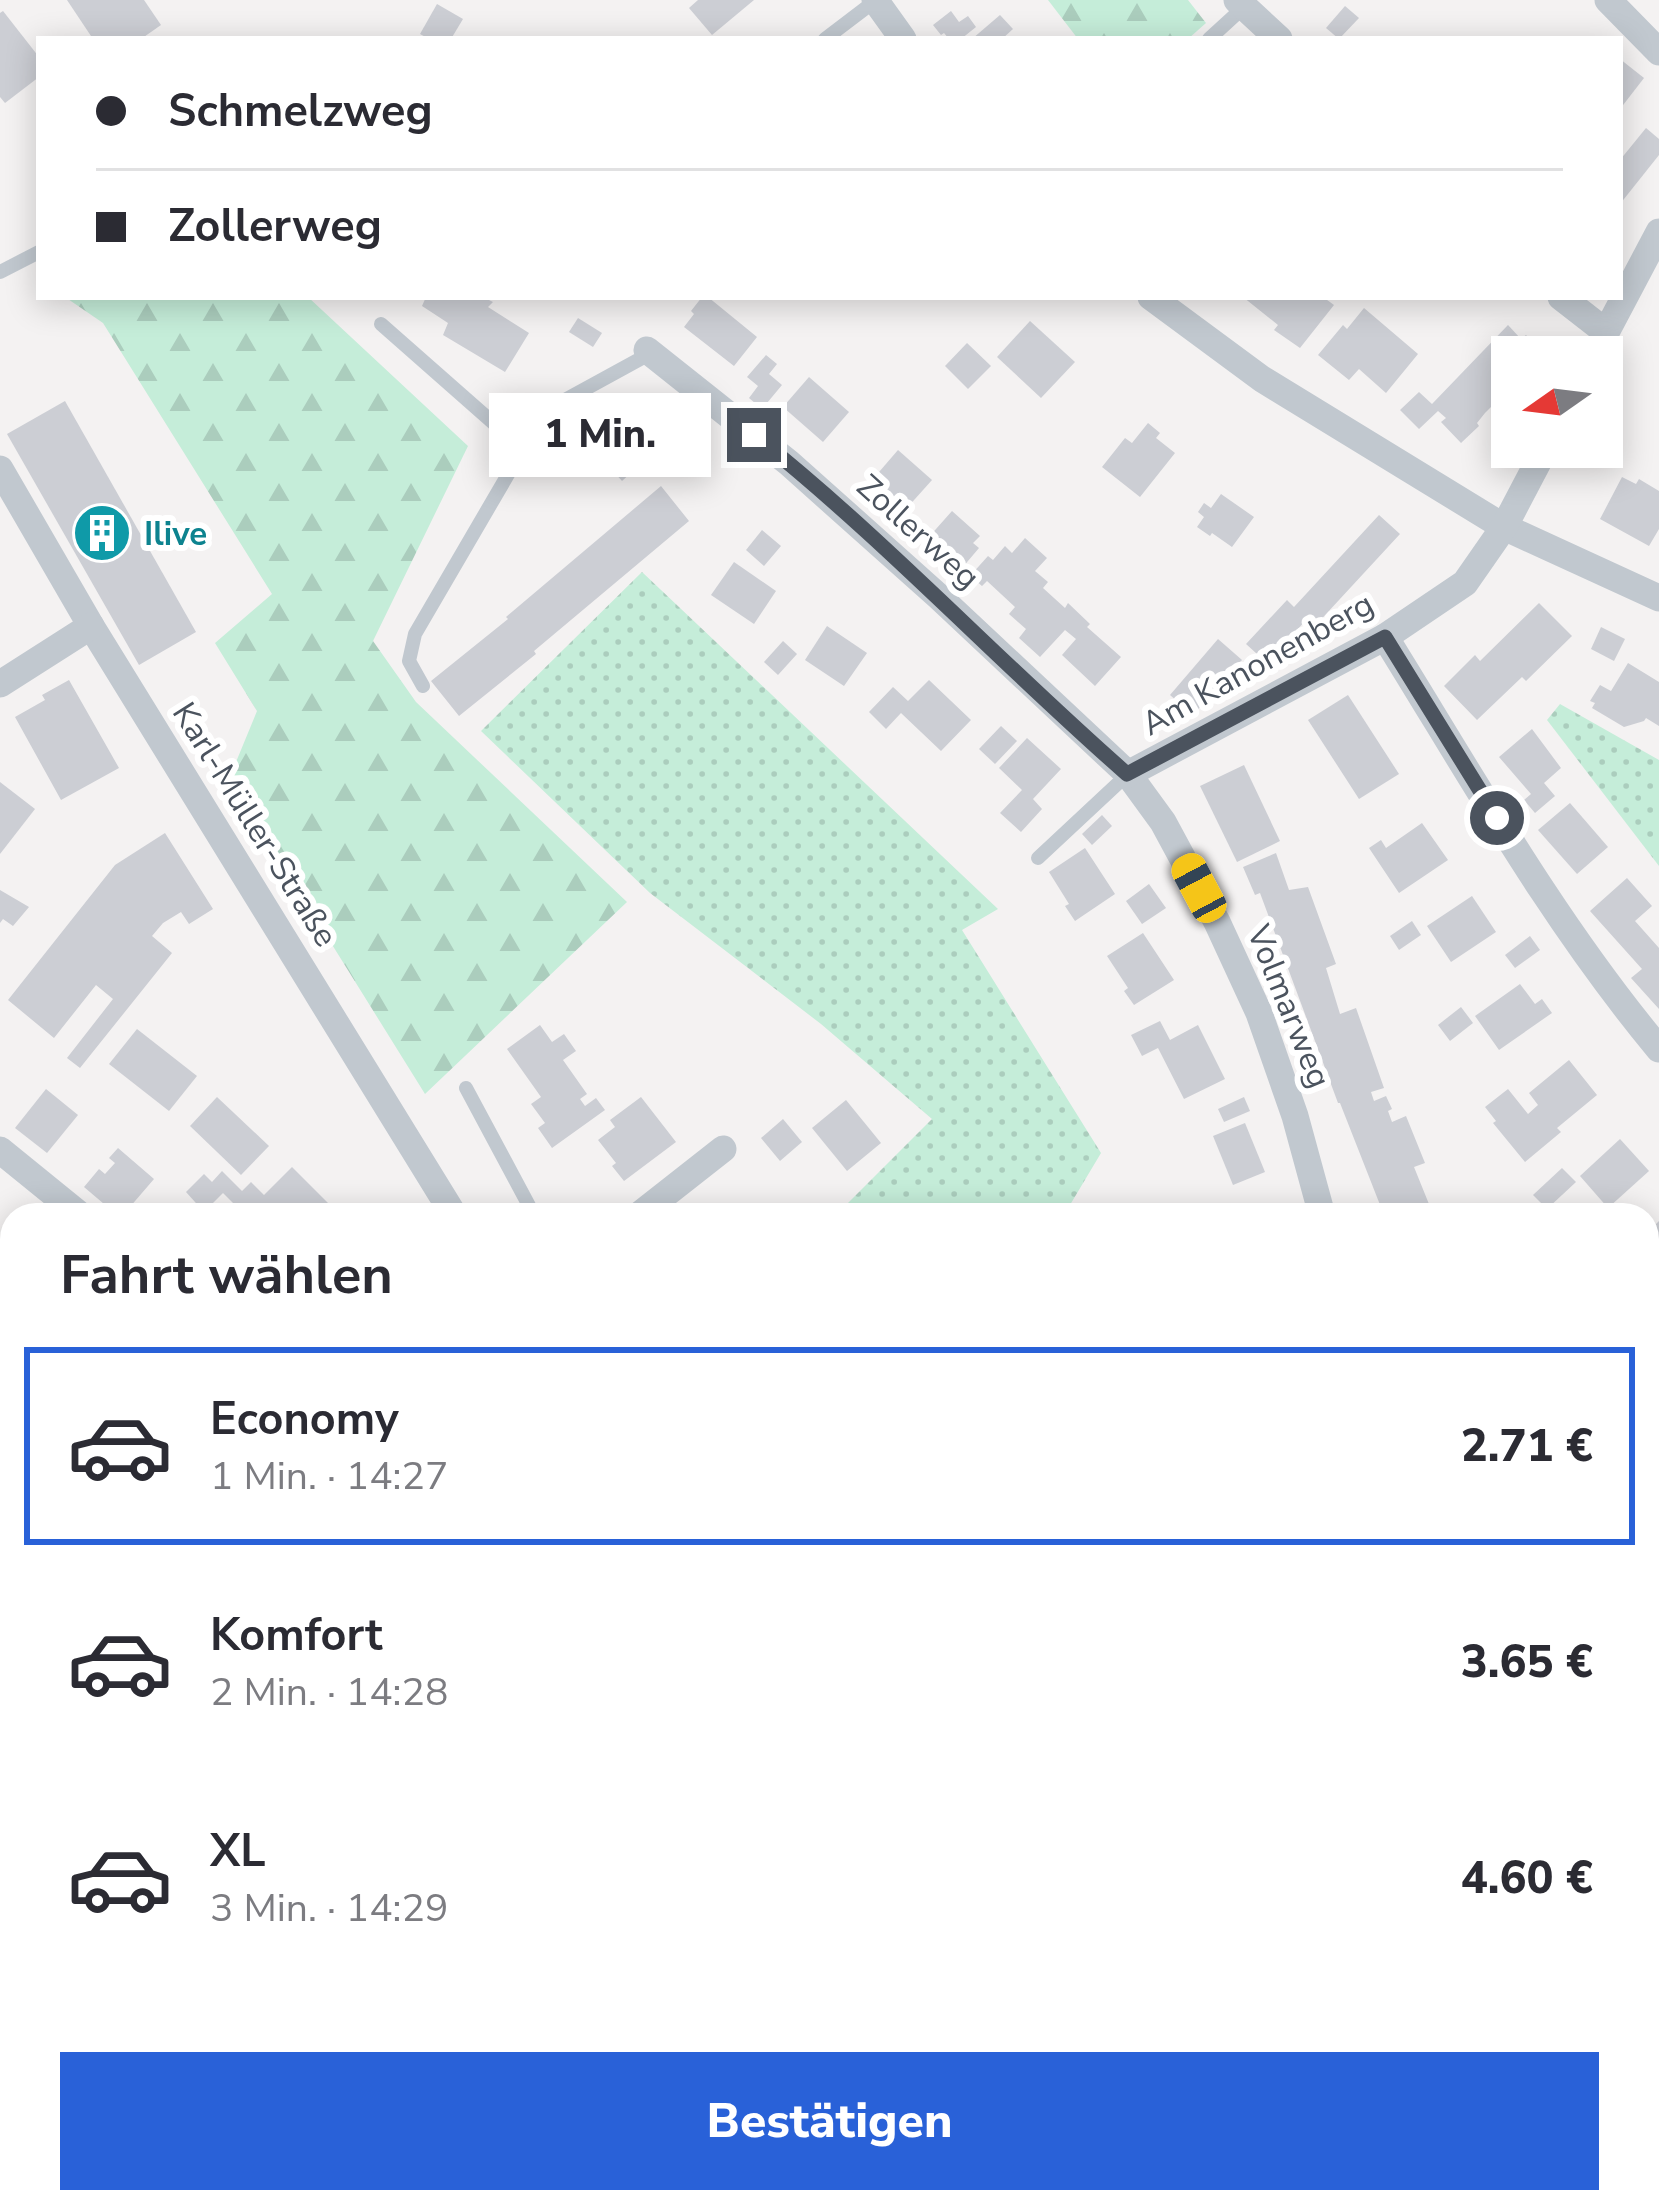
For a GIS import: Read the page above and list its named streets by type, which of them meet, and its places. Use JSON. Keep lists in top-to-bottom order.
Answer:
{
  "streets": {
    "street": [
      "Zollerweg",
      "Am Kanonenberg",
      "Karl-Müller-Straße",
      "Volmarweg"
    ]
  },
  "crossings": [
    ["Zollerweg", "Am Kanonenberg"],
    ["Zollerweg", "Volmarweg"],
    ["Am Kanonenberg", "Volmarweg"]
  ],
  "places": {
    "building": ["Ilive"]
  },
  "north": "left",
  "page": {
    "banner": ["Schmelzweg", "Zollerweg"],
    "bubble": "1 Min.",
    "heading": "Fahrt wählen",
    "list": [
      {
        "name": "Economy",
        "note": "1 Min. · 14:27",
        "value": "2.71 €"
      },
      {
        "name": "Komfort",
        "note": "2 Min. · 14:28",
        "value": "3.65 €"
      },
      {
        "name": "XL",
        "note": "3 Min. · 14:29",
        "value": "4.60 €"
      }
    ],
    "buttons": "Bestätigen"
  }
}
